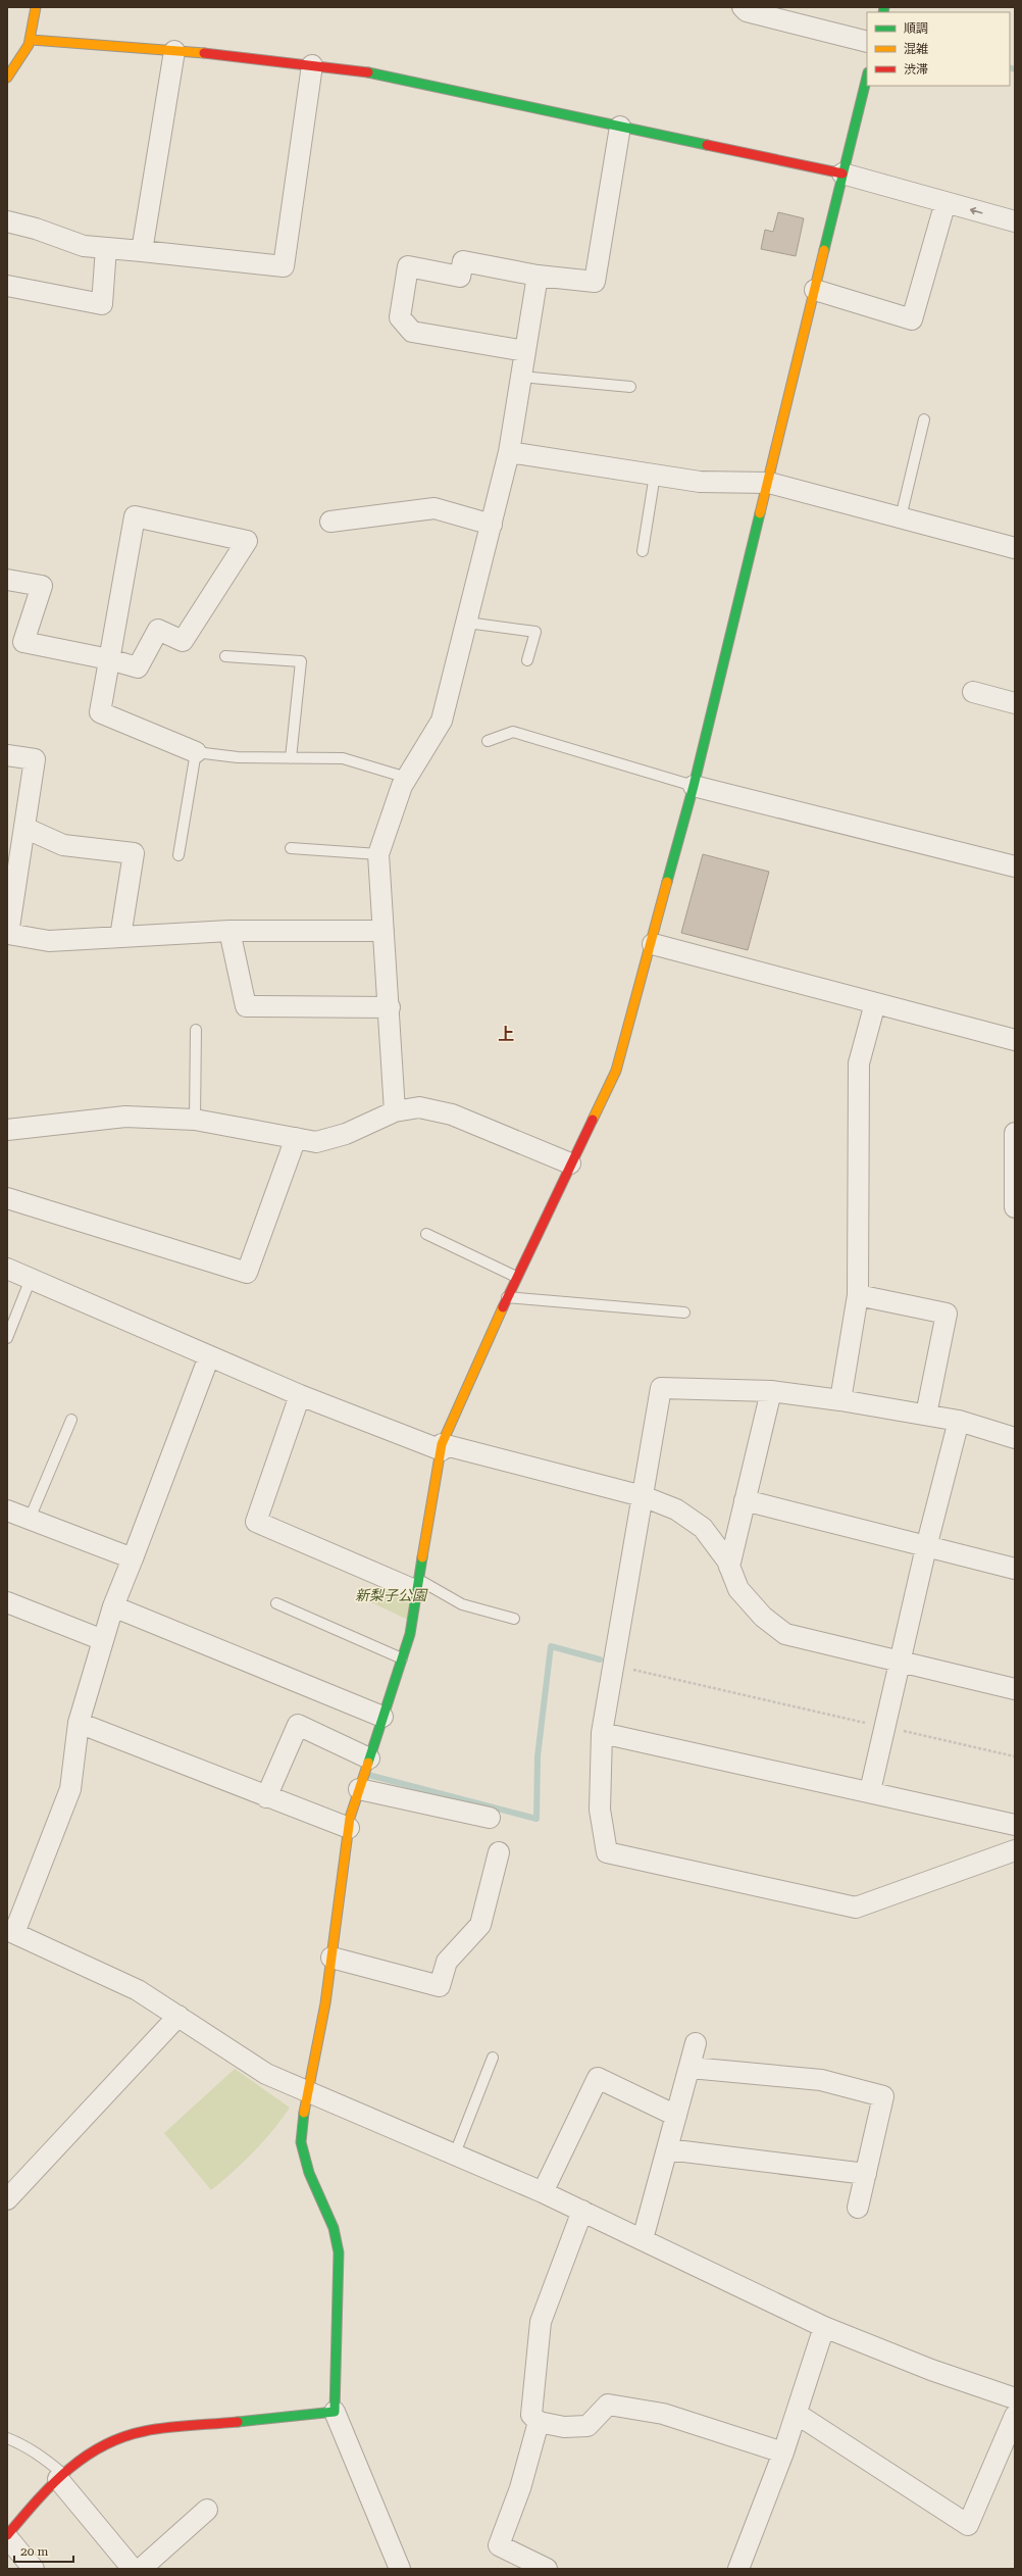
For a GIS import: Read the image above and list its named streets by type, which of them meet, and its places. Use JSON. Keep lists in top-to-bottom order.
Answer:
{
  "districts": ["上"],
  "parks": ["新梨子公園"],
  "legend": ["順調", "混雑", "渋滞"],
  "scale_bar": "20 m"
}
